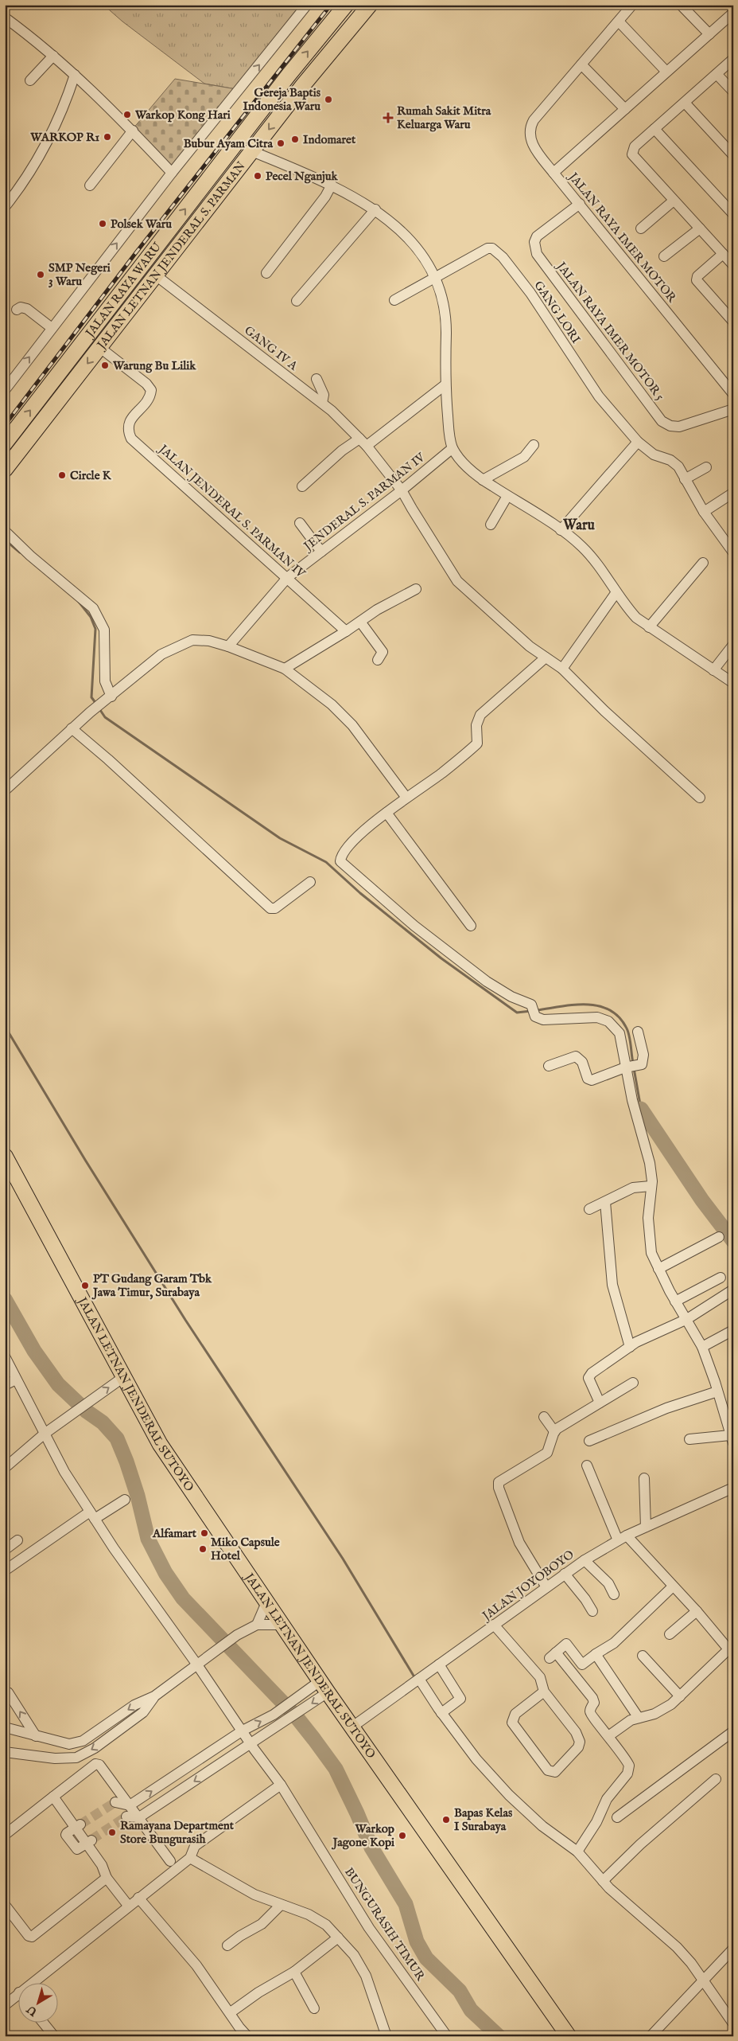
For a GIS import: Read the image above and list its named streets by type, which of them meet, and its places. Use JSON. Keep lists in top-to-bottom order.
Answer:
{
  "streets": {
    "highway": ["JALAN LETNAN JENDERAL S. PARMAN", "JALAN RAYA WARU", "JALAN LETNAN JENDERAL SUTOYO"],
    "street": [
      "JALAN RAYA IMER MOTOR",
      "GANG LORI",
      "JALAN RAYA IMER MOTOR 5",
      "GANG IV A",
      "JENDERAL S. PARMAN IV",
      "JALAN JENDERAL S. PARMAN IV",
      "JALAN JOYOBOYO",
      "BUNGURASIH TIMUR"
    ]
  },
  "crossings": [
    ["JALAN RAYA IMER MOTOR", "JALAN RAYA IMER MOTOR 5"],
    ["JALAN LETNAN JENDERAL S. PARMAN", "GANG IV A"],
    ["JALAN LETNAN JENDERAL S. PARMAN", "JALAN JENDERAL S. PARMAN IV"],
    ["GANG IV A", "JENDERAL S. PARMAN IV"],
    ["JENDERAL S. PARMAN IV", "JALAN JENDERAL S. PARMAN IV"],
    ["JALAN LETNAN JENDERAL SUTOYO", "JALAN JOYOBOYO"]
  ],
  "one_way": ["JALAN LETNAN JENDERAL S. PARMAN", "JALAN RAYA WARU"],
  "districts": ["Waru"],
  "places": {
    "other": [
      "Gereja Baptis Indonesia Waru",
      "Warkop Kong Hari",
      "WARKOP R1",
      "Indomaret",
      "Bubur Ayam Citra",
      "Pecel Nganjuk",
      "Polsek Waru",
      "SMP Negeri 3 Waru",
      "Warung Bu Lilik",
      "Circle K",
      "PT Gudang Garam Tbk Jawa Timur, Surabaya",
      "Alfamart",
      "Miko Capsule Hotel",
      "Bapas Kelas I Surabaya",
      "Ramayana Department Store Bungurasih",
      "Warkop Jagone Kopi"
    ],
    "health": ["Rumah Sakit Mitra Keluarga Waru"]
  },
  "north": "bottom left"
}
